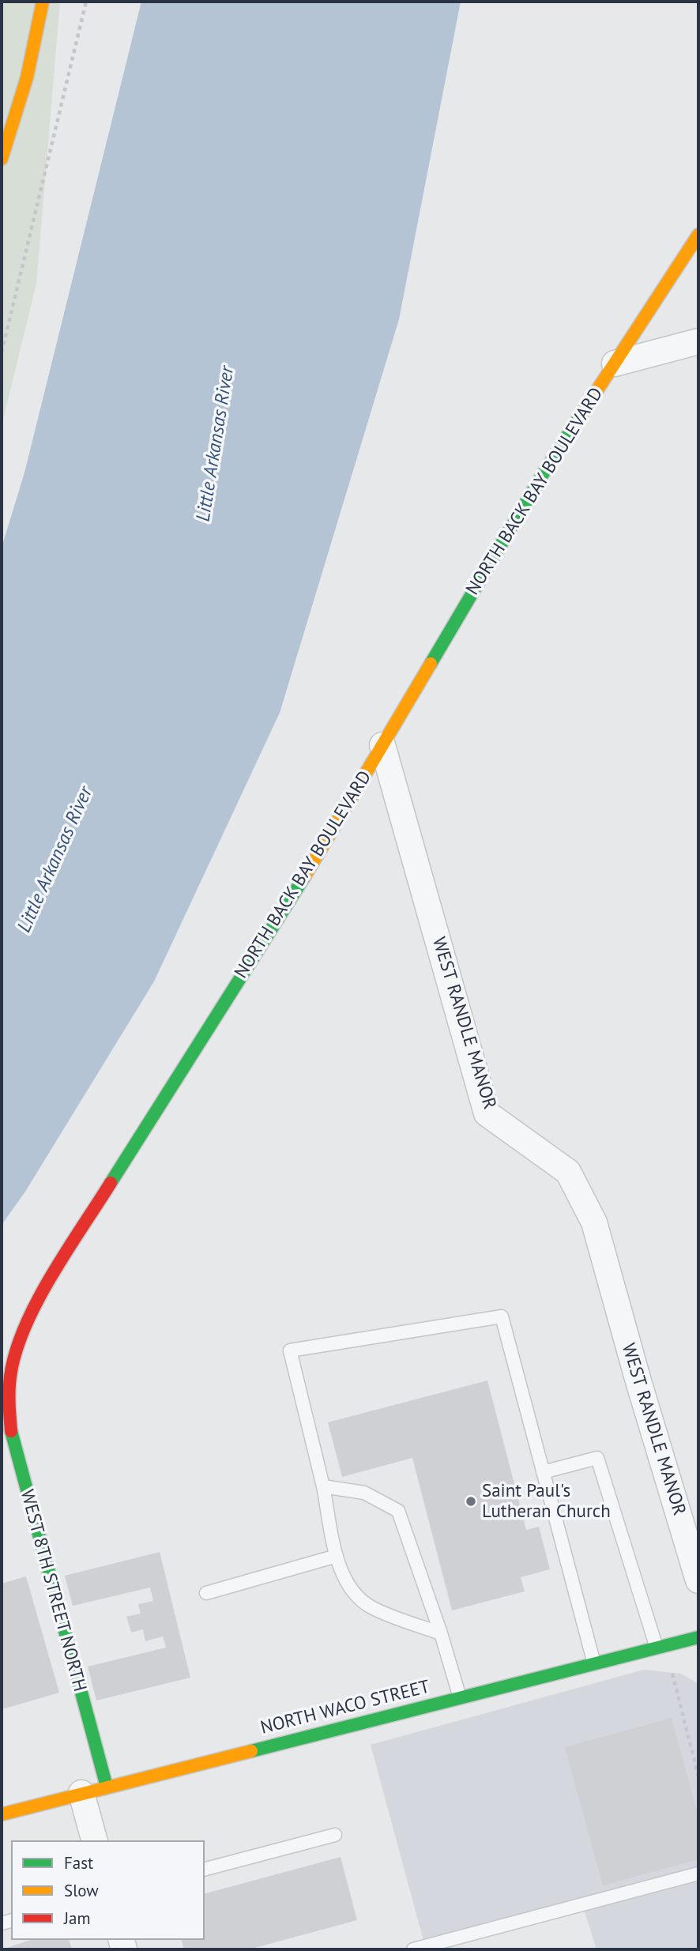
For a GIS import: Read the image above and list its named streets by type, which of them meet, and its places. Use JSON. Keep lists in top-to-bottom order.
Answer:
{
  "streets": {
    "street": [
      "NORTH BACK BAY BOULEVARD",
      "WEST RANDLE MANOR",
      "WEST 8TH STREET NORTH",
      "NORTH WACO STREET"
    ]
  },
  "crossings": [
    ["NORTH BACK BAY BOULEVARD", "WEST RANDLE MANOR"],
    ["NORTH BACK BAY BOULEVARD", "WEST 8TH STREET NORTH"],
    ["WEST 8TH STREET NORTH", "NORTH WACO STREET"]
  ],
  "water": ["Little Arkansas River"],
  "places": ["Saint Paul's Lutheran Church"],
  "legend": ["Fast", "Slow", "Jam"]
}
